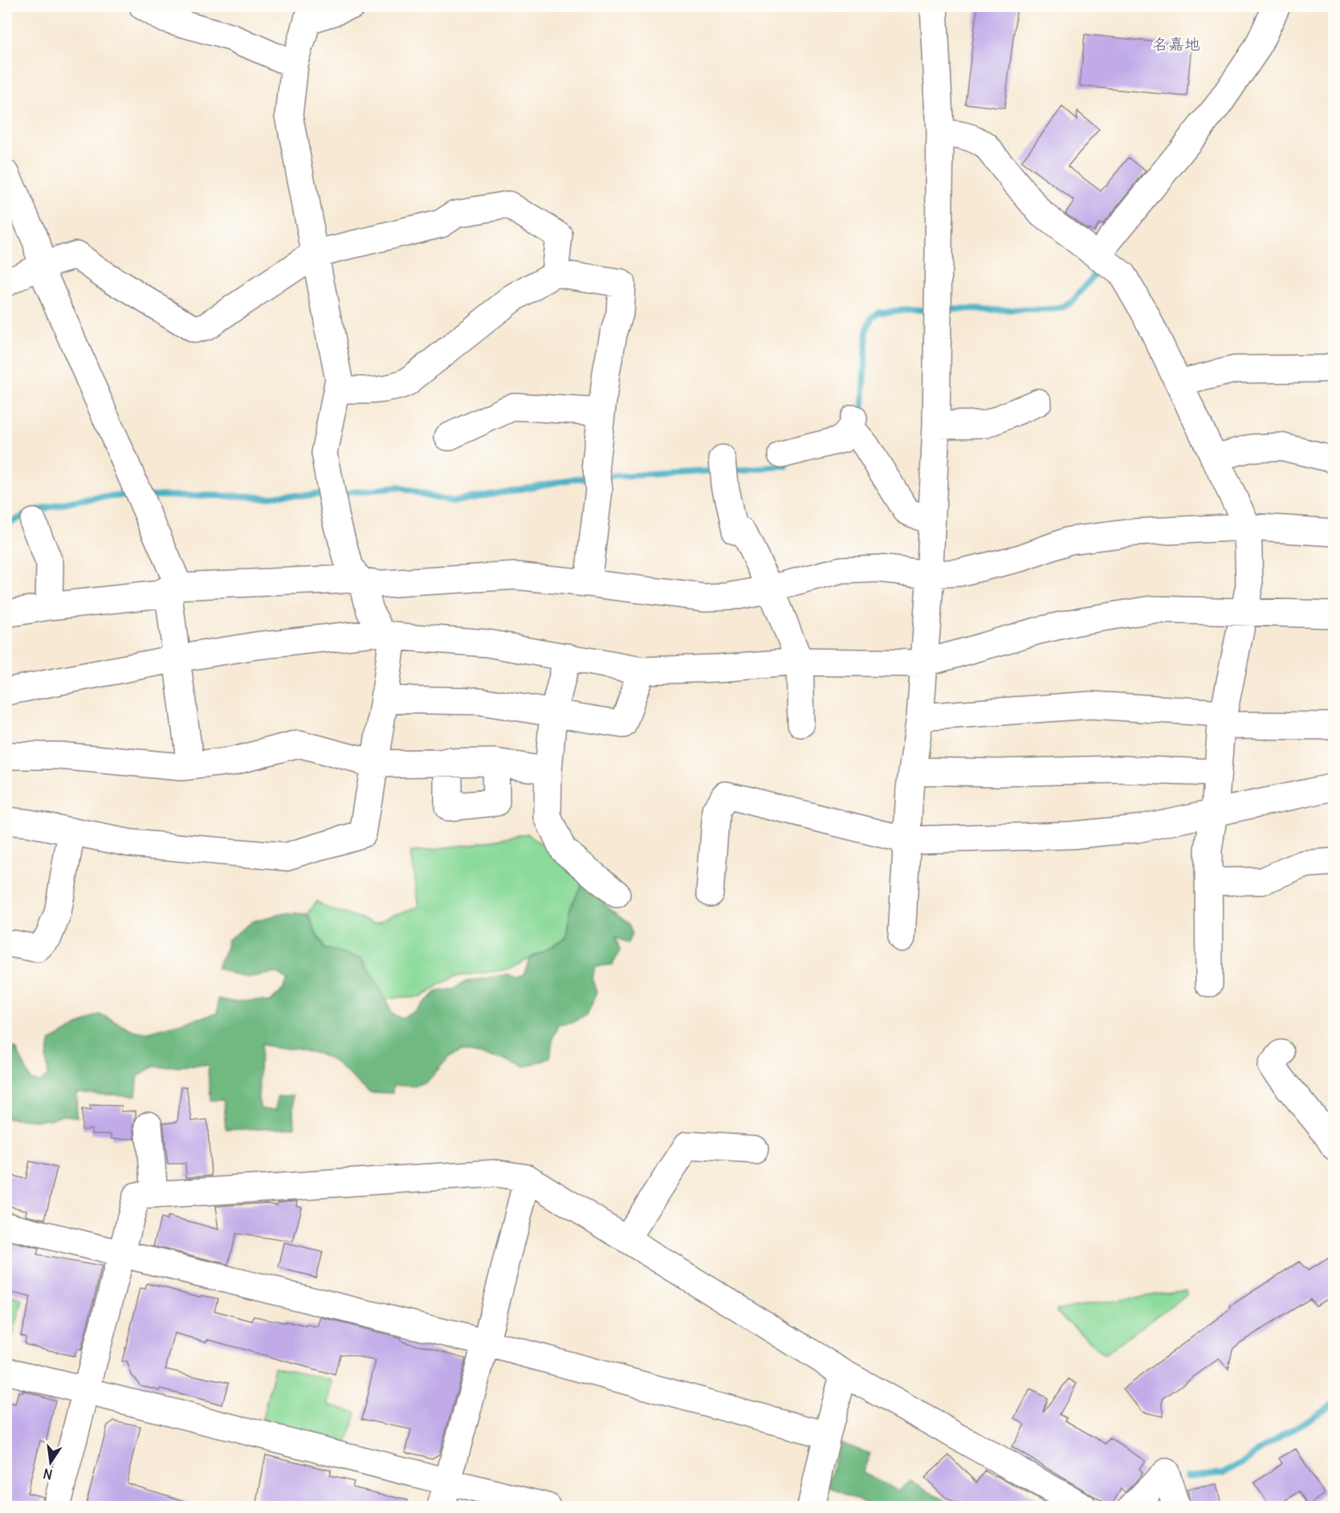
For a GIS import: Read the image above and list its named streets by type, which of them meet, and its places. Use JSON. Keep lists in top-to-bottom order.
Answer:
{
  "districts": ["名嘉地"],
  "north": "bottom"
}
